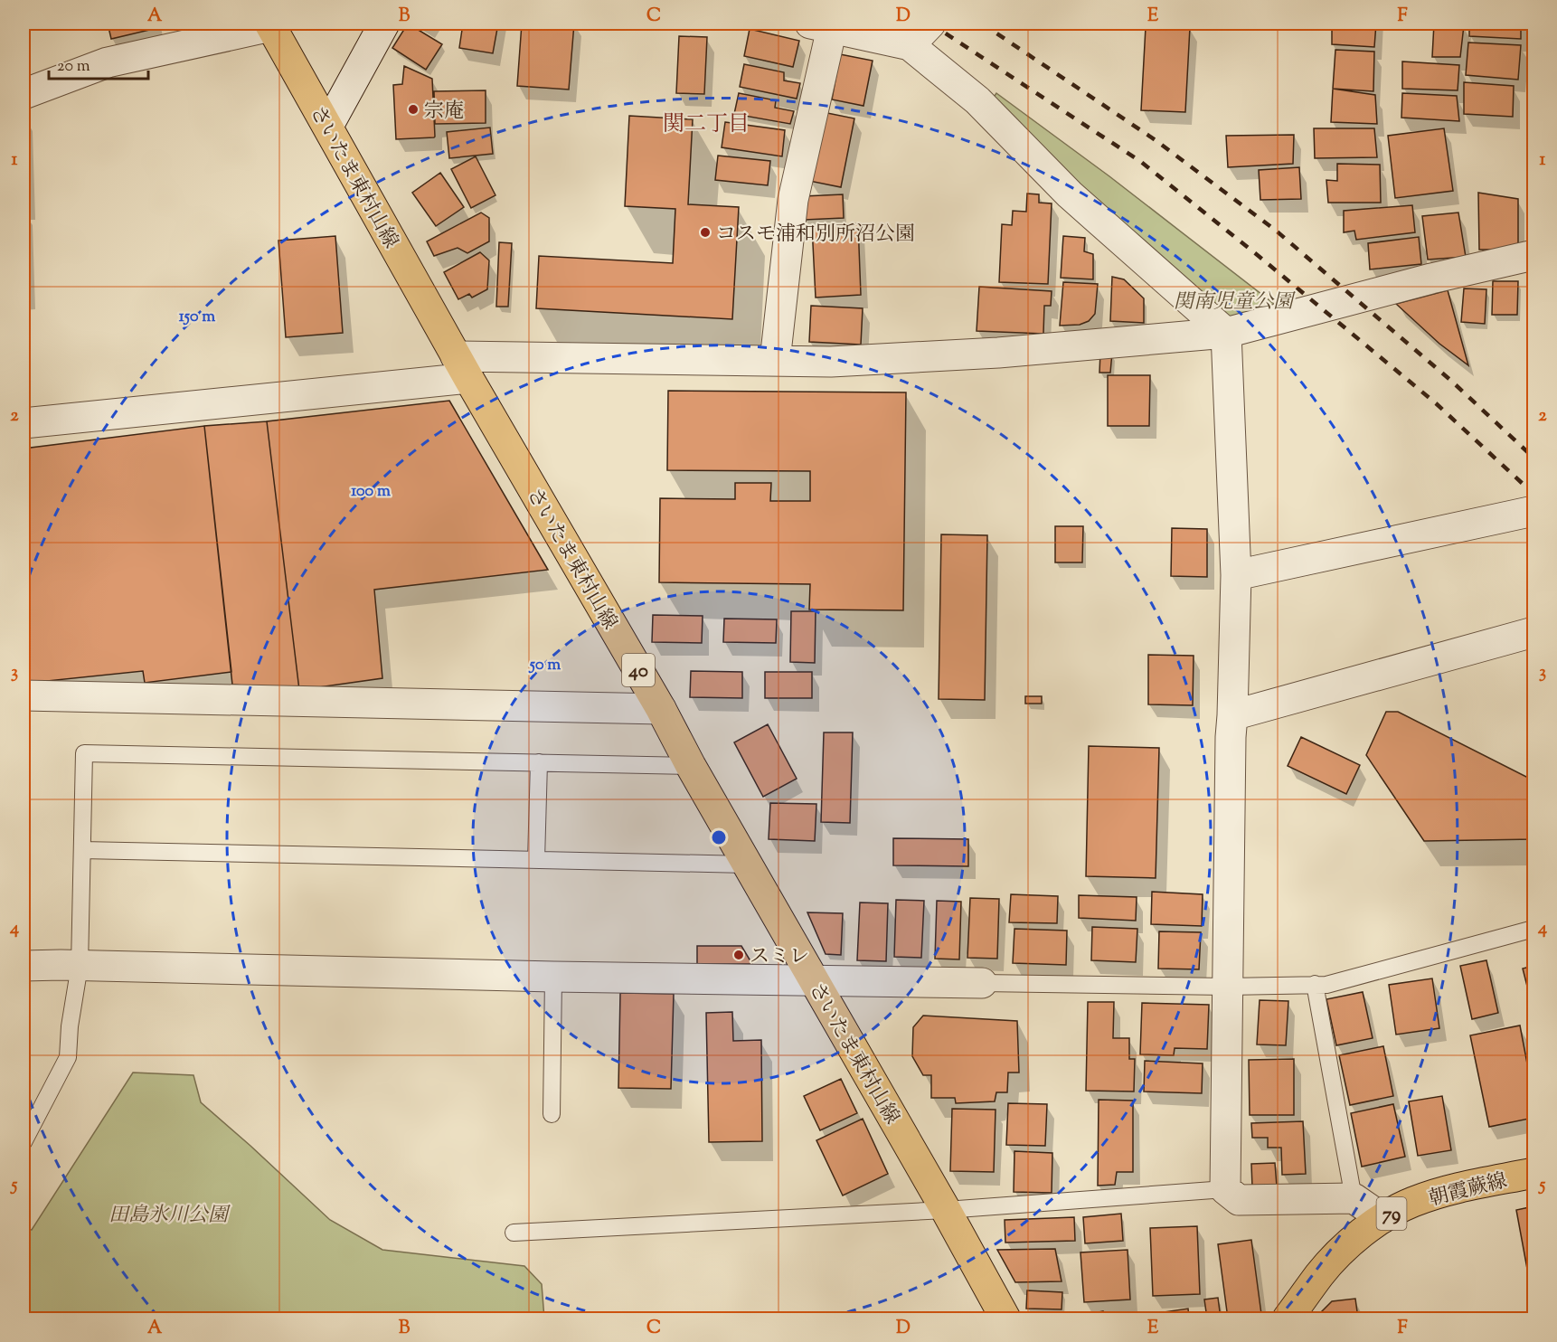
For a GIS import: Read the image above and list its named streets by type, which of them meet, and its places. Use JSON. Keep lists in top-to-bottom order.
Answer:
{
  "streets": {
    "main road": [
      "さいたま東村山線",
      "40",
      "朝霞蕨線",
      "79"
    ]
  },
  "districts": ["関二丁目"],
  "parks": ["関南児童公園", "田島氷川公園"],
  "places": ["宗庵", "コスモ浦和別所沼公園", "スミレ"],
  "scale_bar": "20 m",
  "grid": {
    "columns": [
      "A",
      "B",
      "C",
      "D",
      "E",
      "F"
    ],
    "rows": [
      "1",
      "2",
      "3",
      "4",
      "5"
    ]
  },
  "rings": ["150 m", "100 m", "50 m"]
}
